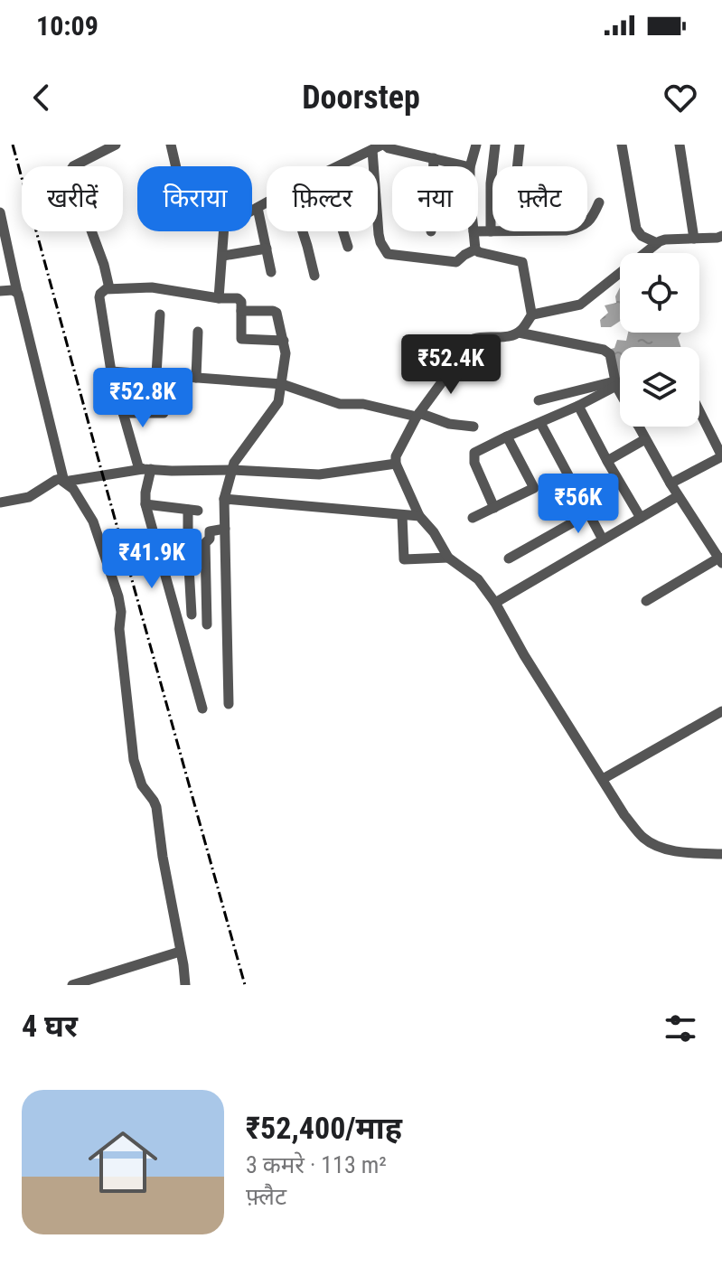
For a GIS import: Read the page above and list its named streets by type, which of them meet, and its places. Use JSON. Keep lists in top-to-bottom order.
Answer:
{
  "page": {
    "status": "10:09",
    "header": "Doorstep",
    "chip": [
      "खरीदें",
      "किराया",
      "फ़िल्टर",
      "नया",
      "फ़्लैट"
    ],
    "price": [
      "₹52.4K",
      "₹52.8K",
      "₹56K",
      "₹41.9K"
    ],
    "heading": "4 घर",
    "list": [
      {
        "name": "₹52,400/माह",
        "note": "3 कमरे · 113 m² · फ़्लैट"
      }
    ]
  }
}
